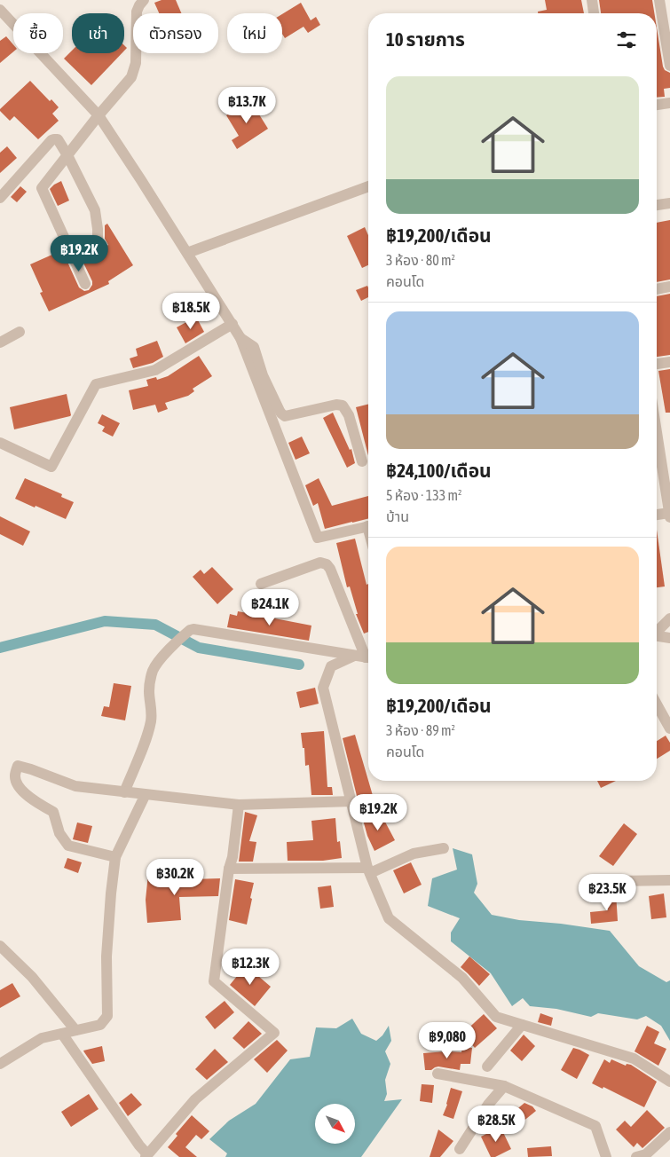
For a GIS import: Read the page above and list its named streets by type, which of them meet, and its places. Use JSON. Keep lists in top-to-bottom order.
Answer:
{
  "north": "bottom right",
  "page": {
    "chip": [
      "ซื้อ",
      "เช่า",
      "ตัวกรอง",
      "ใหม่"
    ],
    "heading": "10 รายการ",
    "list": [
      {
        "name": "฿19,200/เดือน",
        "note": "3 ห้อง · 80 m² · คอนโด"
      },
      {
        "name": "฿24,100/เดือน",
        "note": "5 ห้อง · 133 m² · บ้าน"
      },
      {
        "name": "฿19,200/เดือน",
        "note": "3 ห้อง · 89 m² · คอนโด"
      }
    ],
    "price": [
      "฿13.7K",
      "฿19.2K",
      "฿18.5K",
      "฿24.1K",
      "฿19.2K",
      "฿30.2K",
      "฿23.5K",
      "฿12.3K",
      "฿9,080",
      "฿28.5K"
    ]
  }
}
